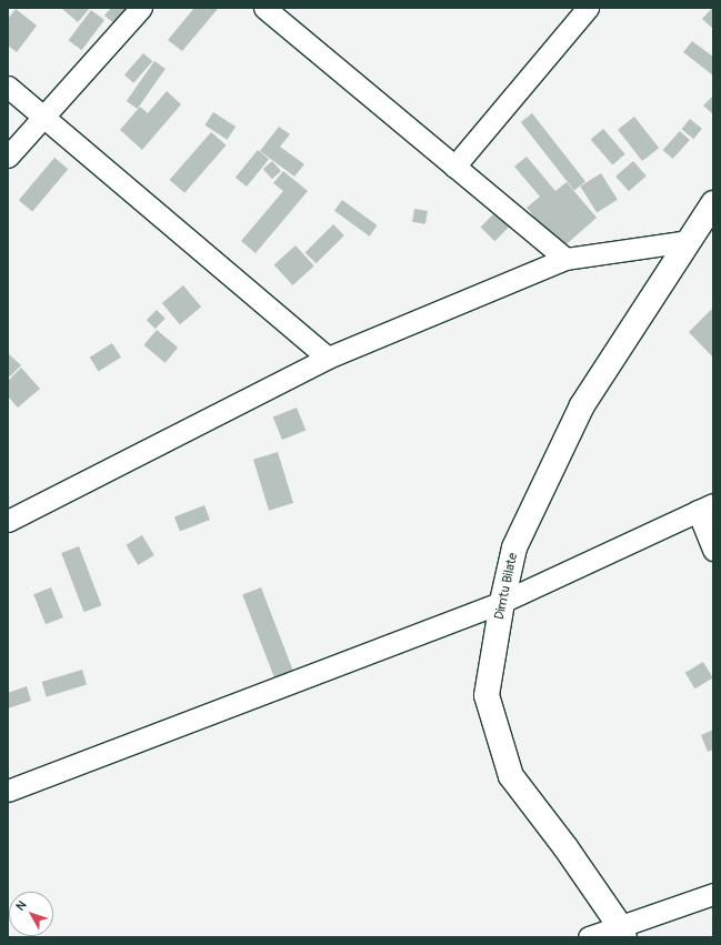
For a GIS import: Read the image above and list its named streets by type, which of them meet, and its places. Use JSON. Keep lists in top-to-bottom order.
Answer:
{
  "streets": {
    "main road": ["Dimtu Bilate"]
  },
  "north": "top left"
}
